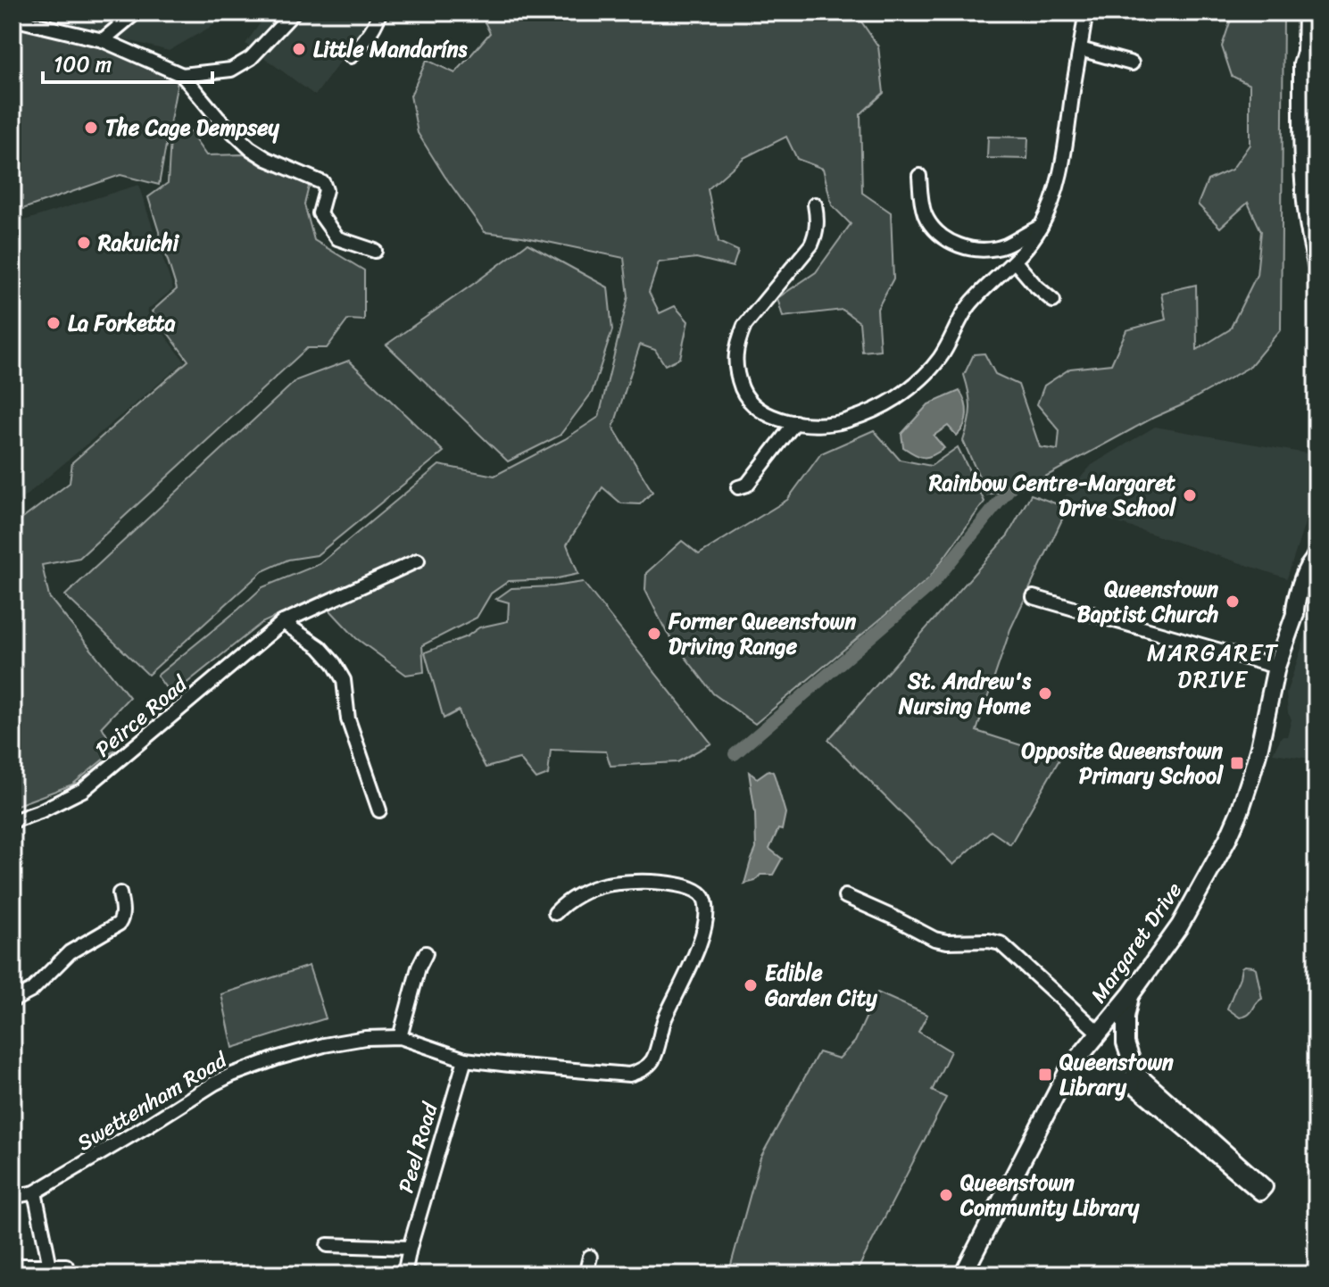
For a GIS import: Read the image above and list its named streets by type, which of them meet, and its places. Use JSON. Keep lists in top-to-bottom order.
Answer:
{
  "streets": {
    "street": [
      "Peirce Road",
      "Margaret Drive",
      "Swettenham Road",
      "Peel Road"
    ]
  },
  "crossings": [
    ["Swettenham Road", "Peel Road"]
  ],
  "districts": ["MARGARET DRIVE"],
  "places": {
    "other": [
      "Little Mandaríns",
      "The Cage Dempsey",
      "Rakuichi",
      "La Forketta",
      "Rainbow Centre-Margaret Drive School",
      "Queenstown Baptist Church",
      "Former Queenstown Driving Range",
      "St. Andrew's Nursing Home",
      "Edible Garden City",
      "Queenstown Community Library"
    ],
    "transit": ["Opposite Queenstown Primary School", "Queenstown Library"]
  },
  "scale_bar": "100 m"
}
